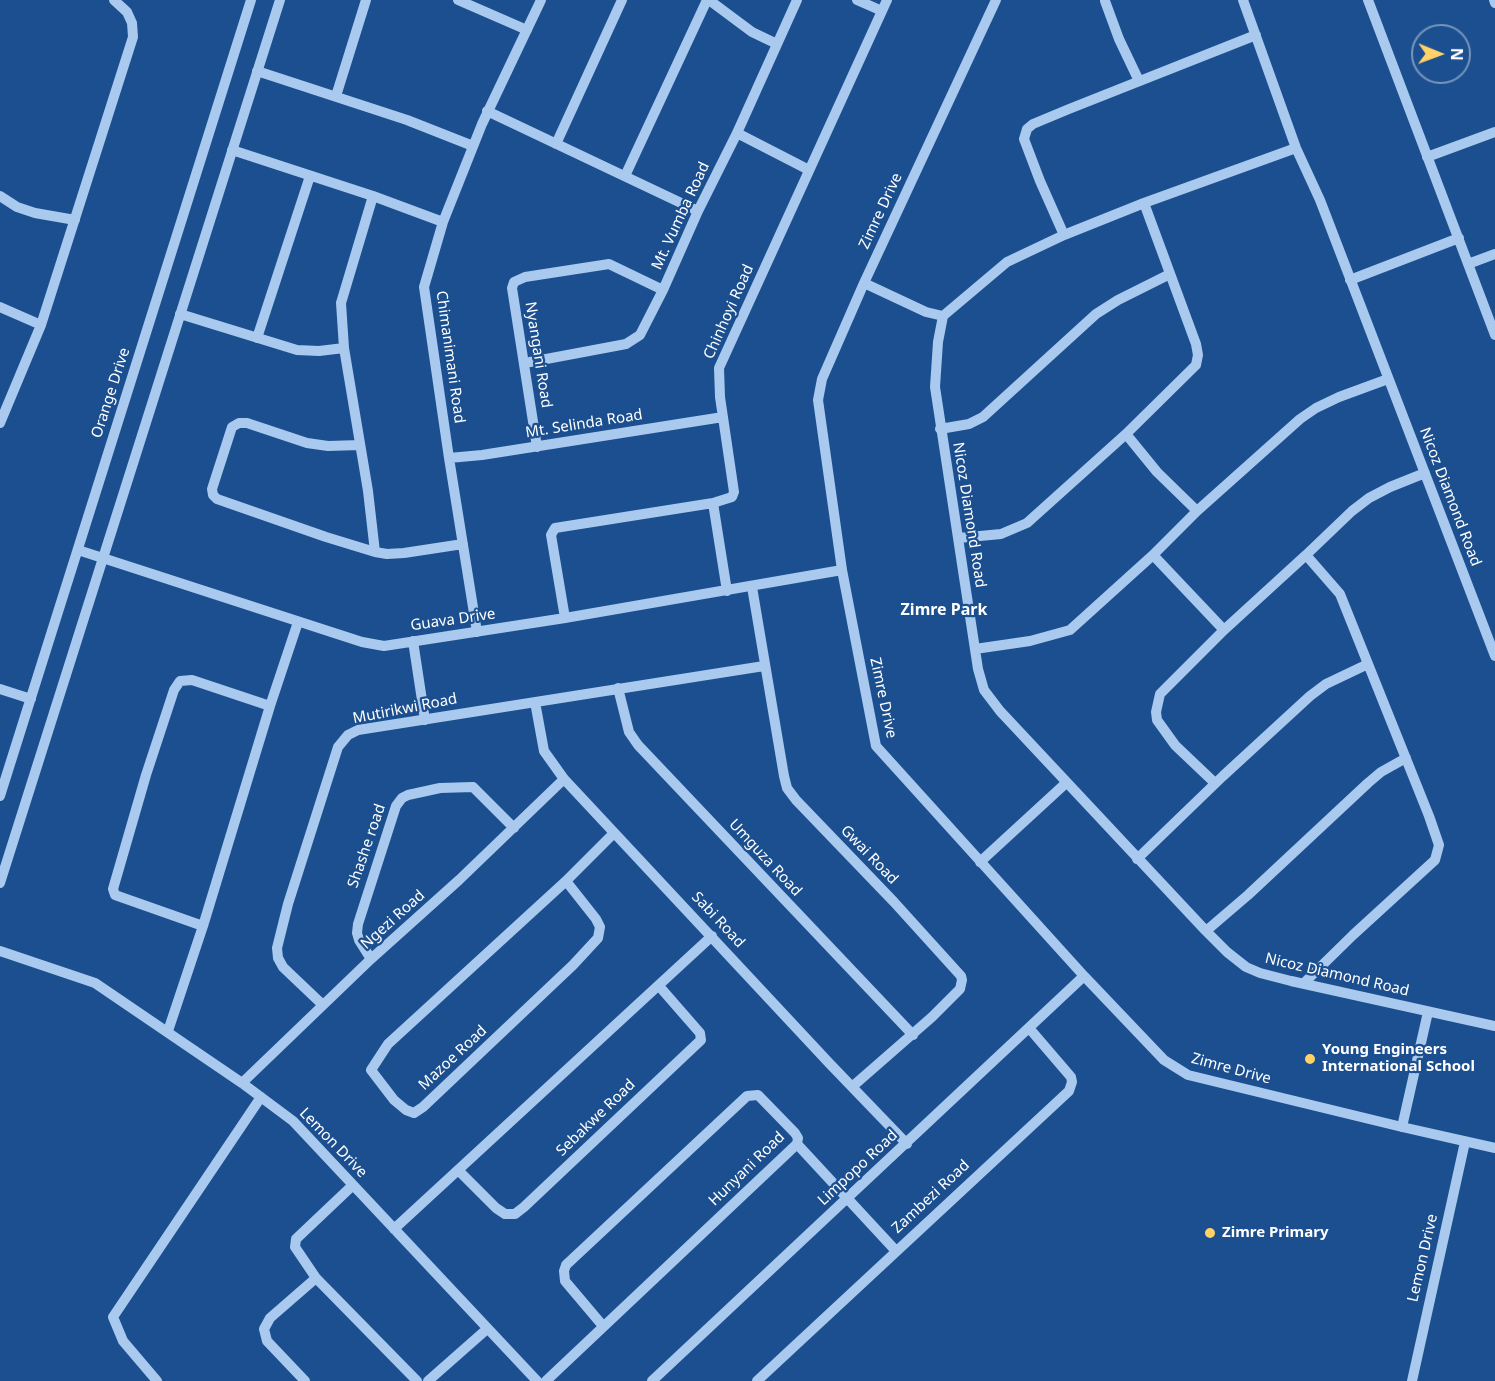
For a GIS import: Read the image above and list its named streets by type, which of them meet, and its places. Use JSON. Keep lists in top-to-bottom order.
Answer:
{
  "streets": {
    "street": [
      "Zimre Drive",
      "Mt. Vumba Road",
      "Chinhoyi Road",
      "Nyangani Road",
      "Chimanimani Road",
      "Orange Drive",
      "Mt. Selinda Road",
      "Nicoz Diamond Road",
      "Guava Drive",
      "Mutirikwi Road",
      "Shashe road",
      "Gwai Road",
      "Umguza Road",
      "Ngezi Road",
      "Sabi Road",
      "Mazoe Road",
      "Sebakwe Road",
      "Lemon Drive",
      "Limpopo Road",
      "Hunyani Road",
      "Zambezi Road"
    ]
  },
  "crossings": [
    ["Zimre Drive", "Guava Drive"],
    ["Zimre Drive", "Lemon Drive"],
    ["Zimre Drive", "Limpopo Road"],
    ["Mt. Vumba Road", "Nyangani Road"],
    ["Chinhoyi Road", "Mt. Selinda Road"],
    ["Chinhoyi Road", "Guava Drive"],
    ["Nyangani Road", "Mt. Selinda Road"],
    ["Chimanimani Road", "Mt. Selinda Road"],
    ["Chimanimani Road", "Guava Drive"],
    ["Orange Drive", "Guava Drive"],
    ["Guava Drive", "Gwai Road"],
    ["Mutirikwi Road", "Gwai Road"],
    ["Mutirikwi Road", "Umguza Road"],
    ["Mutirikwi Road", "Ngezi Road"],
    ["Mutirikwi Road", "Sabi Road"],
    ["Shashe road", "Ngezi Road"],
    ["Gwai Road", "Umguza Road"],
    ["Gwai Road", "Sabi Road"],
    ["Ngezi Road", "Sabi Road"],
    ["Ngezi Road", "Lemon Drive"],
    ["Sabi Road", "Mazoe Road"],
    ["Sabi Road", "Limpopo Road"],
    ["Limpopo Road", "Zambezi Road"]
  ],
  "districts": ["Zimre Park"],
  "places": ["Young Engineers International School", "Zimre Primary"],
  "north": "right"
}
